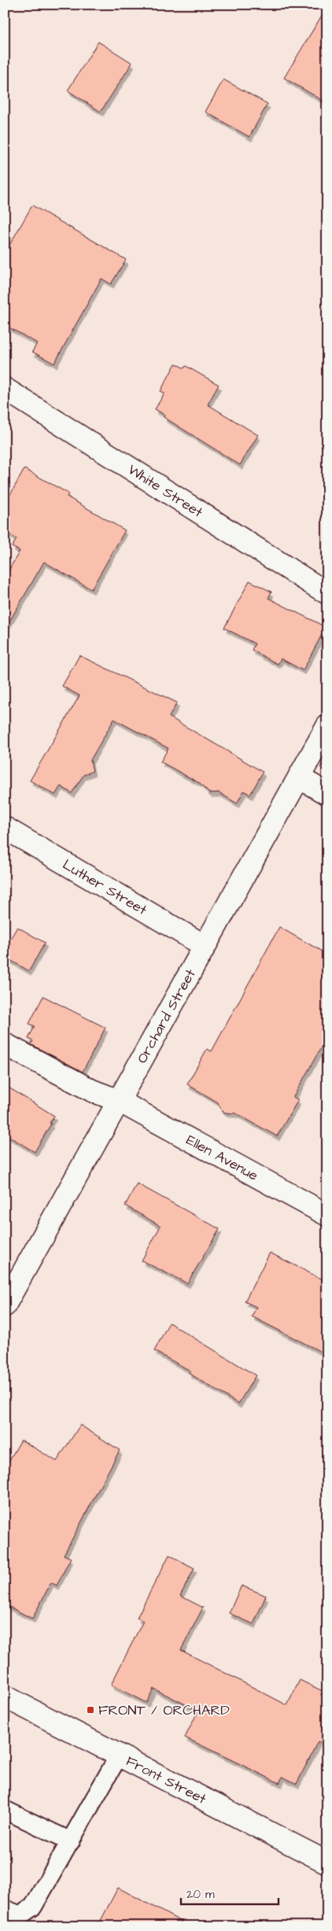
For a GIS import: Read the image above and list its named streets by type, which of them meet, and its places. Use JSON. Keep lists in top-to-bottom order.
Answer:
{
  "streets": {
    "street": [
      "White Street",
      "Luther Street",
      "Orchard Street",
      "Ellen Avenue",
      "Front Street"
    ]
  },
  "crossings": [
    ["Luther Street", "Orchard Street"],
    ["Orchard Street", "Ellen Avenue"]
  ],
  "places": {
    "transit": ["FRONT / ORCHARD"]
  },
  "scale_bar": "20 m"
}
